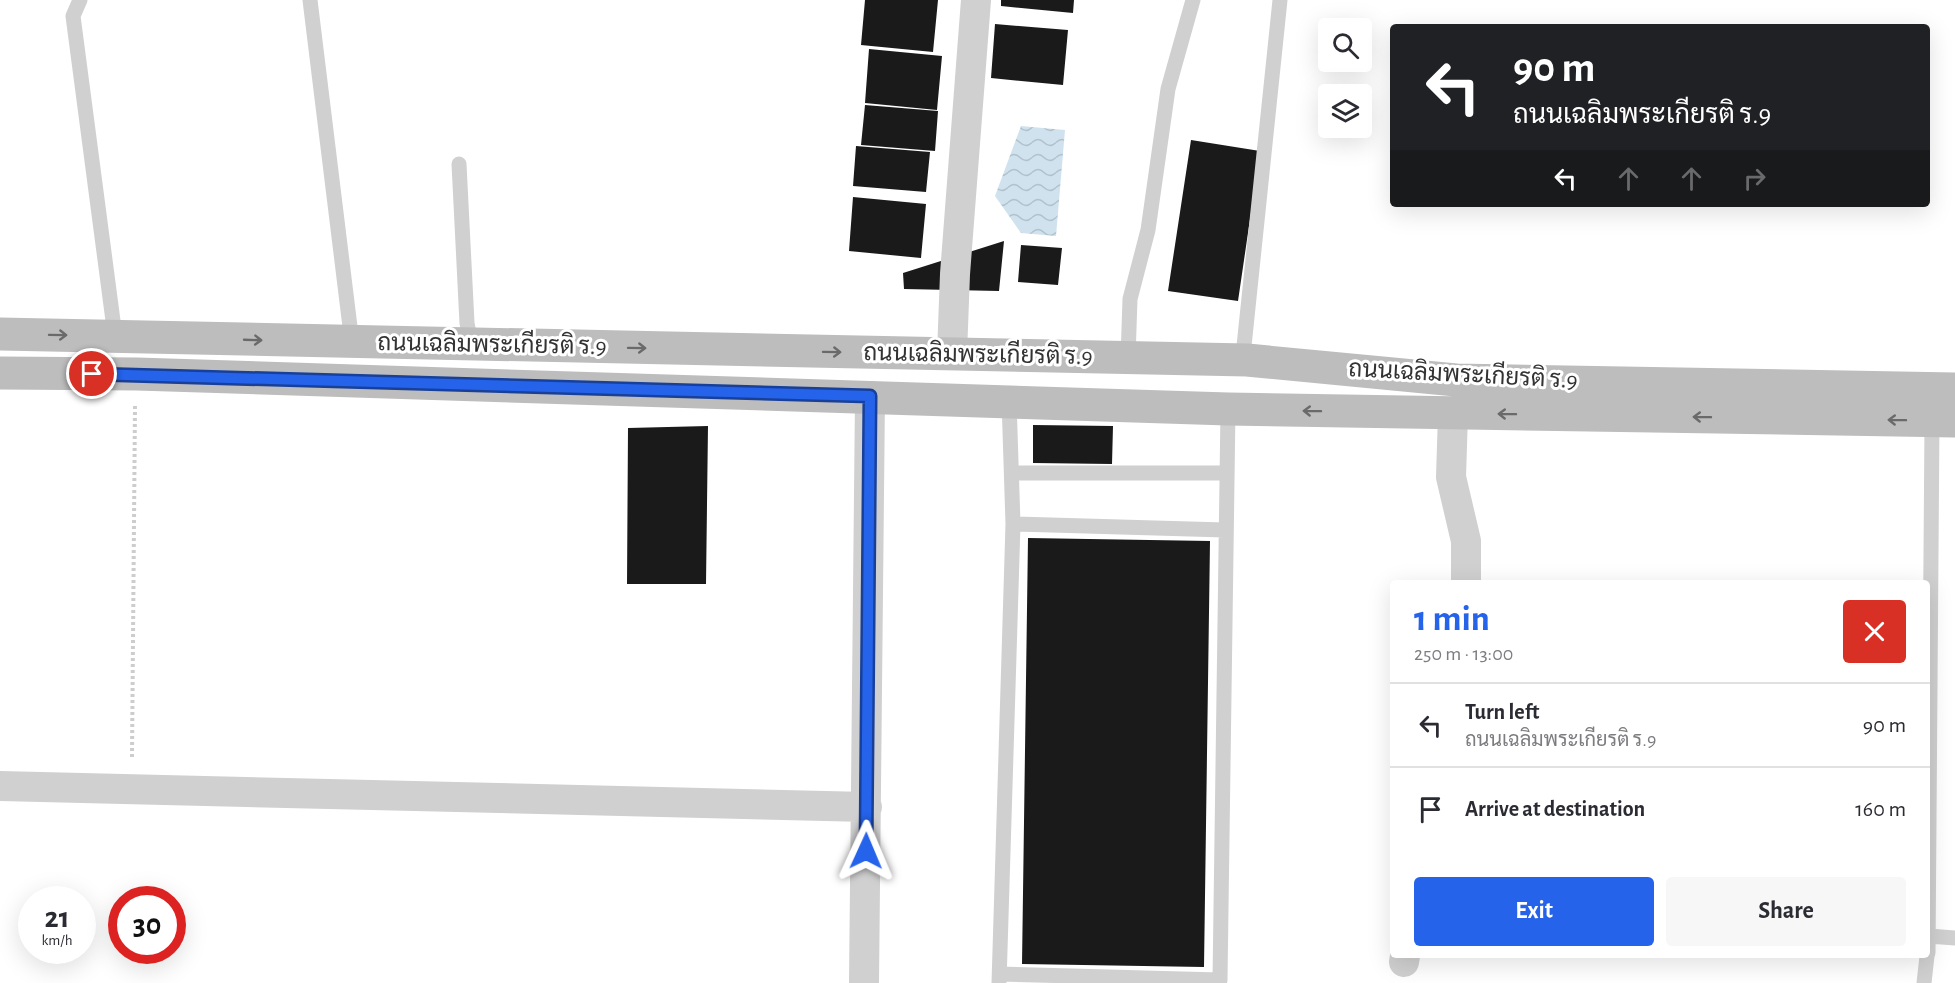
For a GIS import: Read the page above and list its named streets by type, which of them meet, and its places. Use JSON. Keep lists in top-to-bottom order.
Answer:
{
  "streets": {
    "main road": ["ถนนเฉลิมพระเกียรติ ร.9"]
  },
  "page": {
    "turn": ["90 m", "ถนนเฉลิมพระเกียรติ ร.9"],
    "heading": ["1 min", "250 m · 13:00"],
    "list": [
      {
        "name": "Turn left",
        "note": "ถนนเฉลิมพระเกียรติ ร.9",
        "value": "90 m"
      },
      {
        "name": "Arrive at destination",
        "value": "160 m"
      }
    ],
    "buttons": ["Exit", "Share"],
    "speed": "21 km/h",
    "limit": "30"
  }
}
